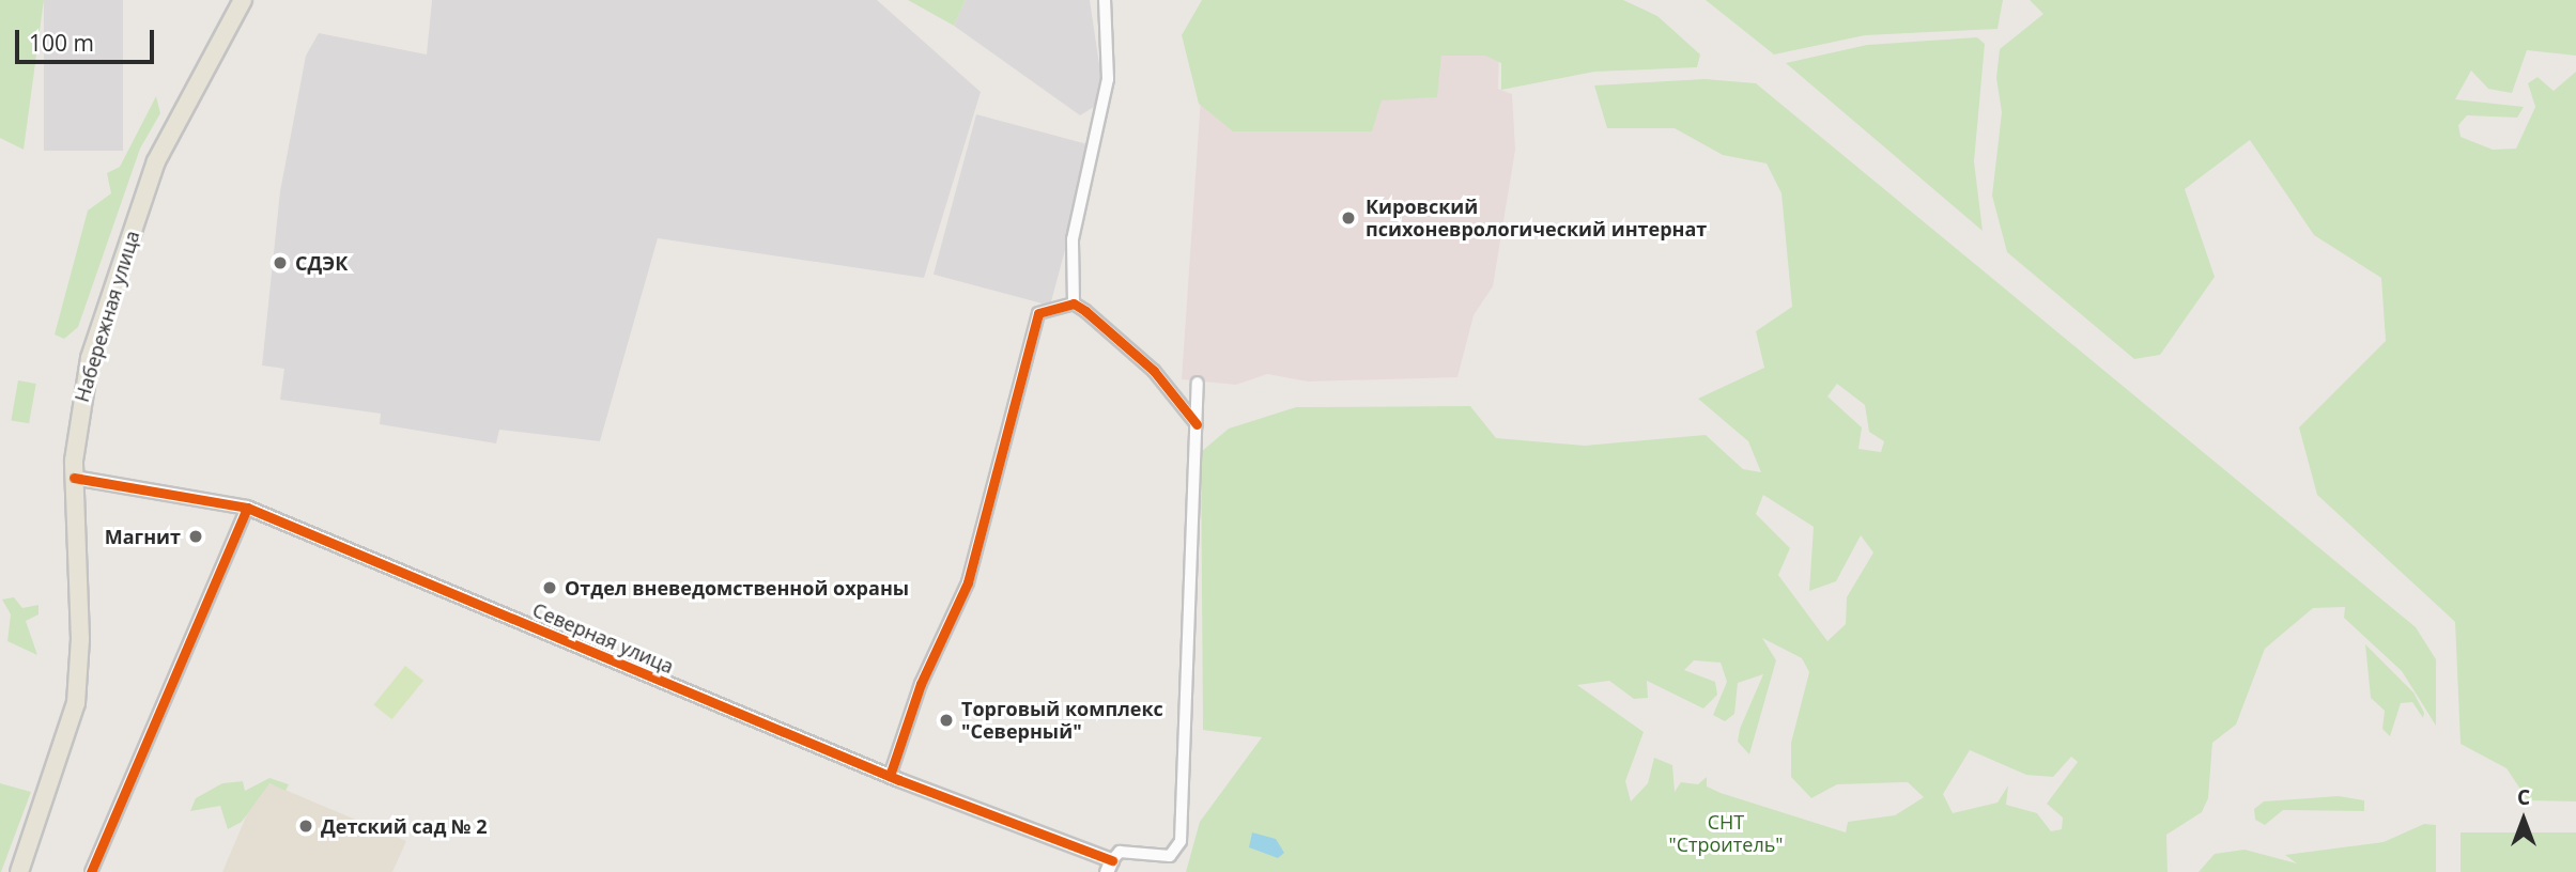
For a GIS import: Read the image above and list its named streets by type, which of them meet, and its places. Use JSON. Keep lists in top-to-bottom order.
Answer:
{
  "streets": {
    "main road": ["Набережная улица"],
    "street": ["Северная улица"]
  },
  "crossings": [
    ["Набережная улица", "Северная улица"]
  ],
  "parks": ["СНТ \"Строитель\""],
  "places": [
    "Кировский психоневрологический интернат",
    "СДЭК",
    "Магнит",
    "Отдел вневедомственной охраны",
    "Торговый комплекс \"Северный\"",
    "Детский сад № 2"
  ],
  "scale_bar": "100 m",
  "north": "top"
}
